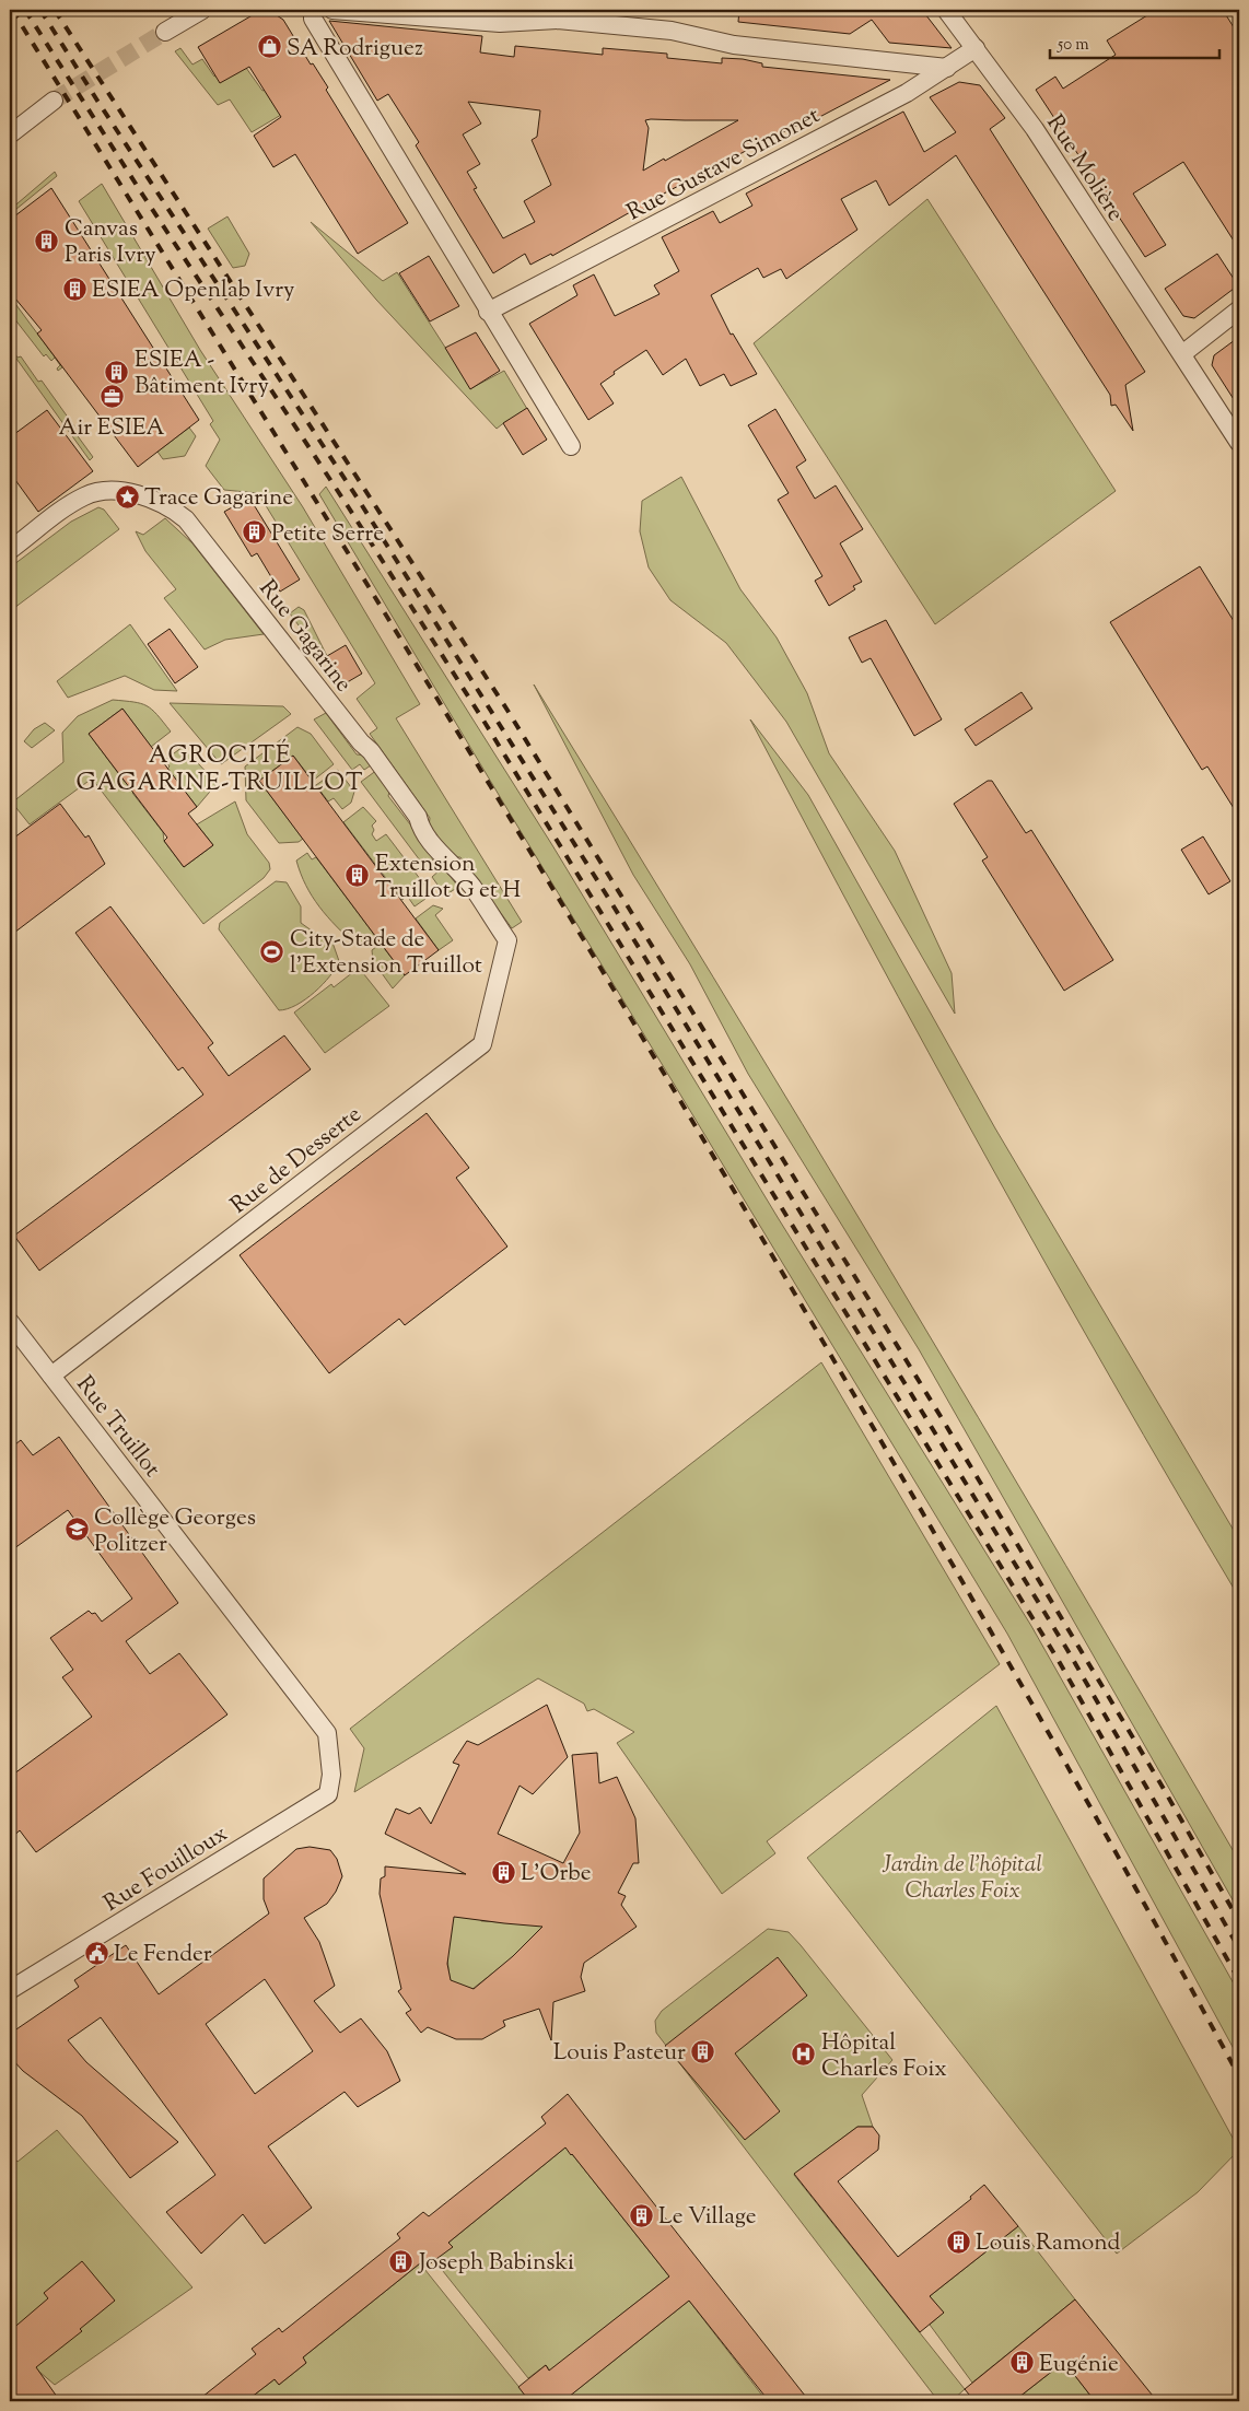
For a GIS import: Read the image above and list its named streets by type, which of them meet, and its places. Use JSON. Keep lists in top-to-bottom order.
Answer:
{
  "streets": {
    "street": [
      "Rue Gustave Simonet",
      "Rue Molière",
      "Rue Gagarine",
      "Rue de Desserte",
      "Rue Truillot",
      "Rue Fouilloux"
    ]
  },
  "crossings": [
    ["Rue Gustave Simonet", "Rue Molière"],
    ["Rue Gagarine", "Rue de Desserte"],
    ["Rue de Desserte", "Rue Truillot"],
    ["Rue Truillot", "Rue Fouilloux"]
  ],
  "districts": ["AGROCITÉ GAGARINE-TRUILLOT"],
  "parks": ["Jardin de l'hôpital Charles Foix"],
  "places": {
    "shop": ["SA Rodriguez"],
    "building": [
      "Canvas Paris Ivry",
      "ESIEA Openlab Ivry",
      "ESIEA - Bâtiment Ivry",
      "Petite Serre",
      "Extension Truillot G et H",
      "L'Orbe",
      "Louis Pasteur",
      "Le Village",
      "Louis Ramond",
      "Joseph Babinski",
      "Eugénie"
    ],
    "office": ["Air ESIEA"],
    "place": ["Trace Gagarine"],
    "sports": ["City-Stade de l'Extension Truillot"],
    "school or university": ["Collège Georges Politzer"],
    "public building": ["Le Fender"],
    "hospital": ["Hôpital Charles Foix"]
  },
  "scale_bar": "50 m"
}
